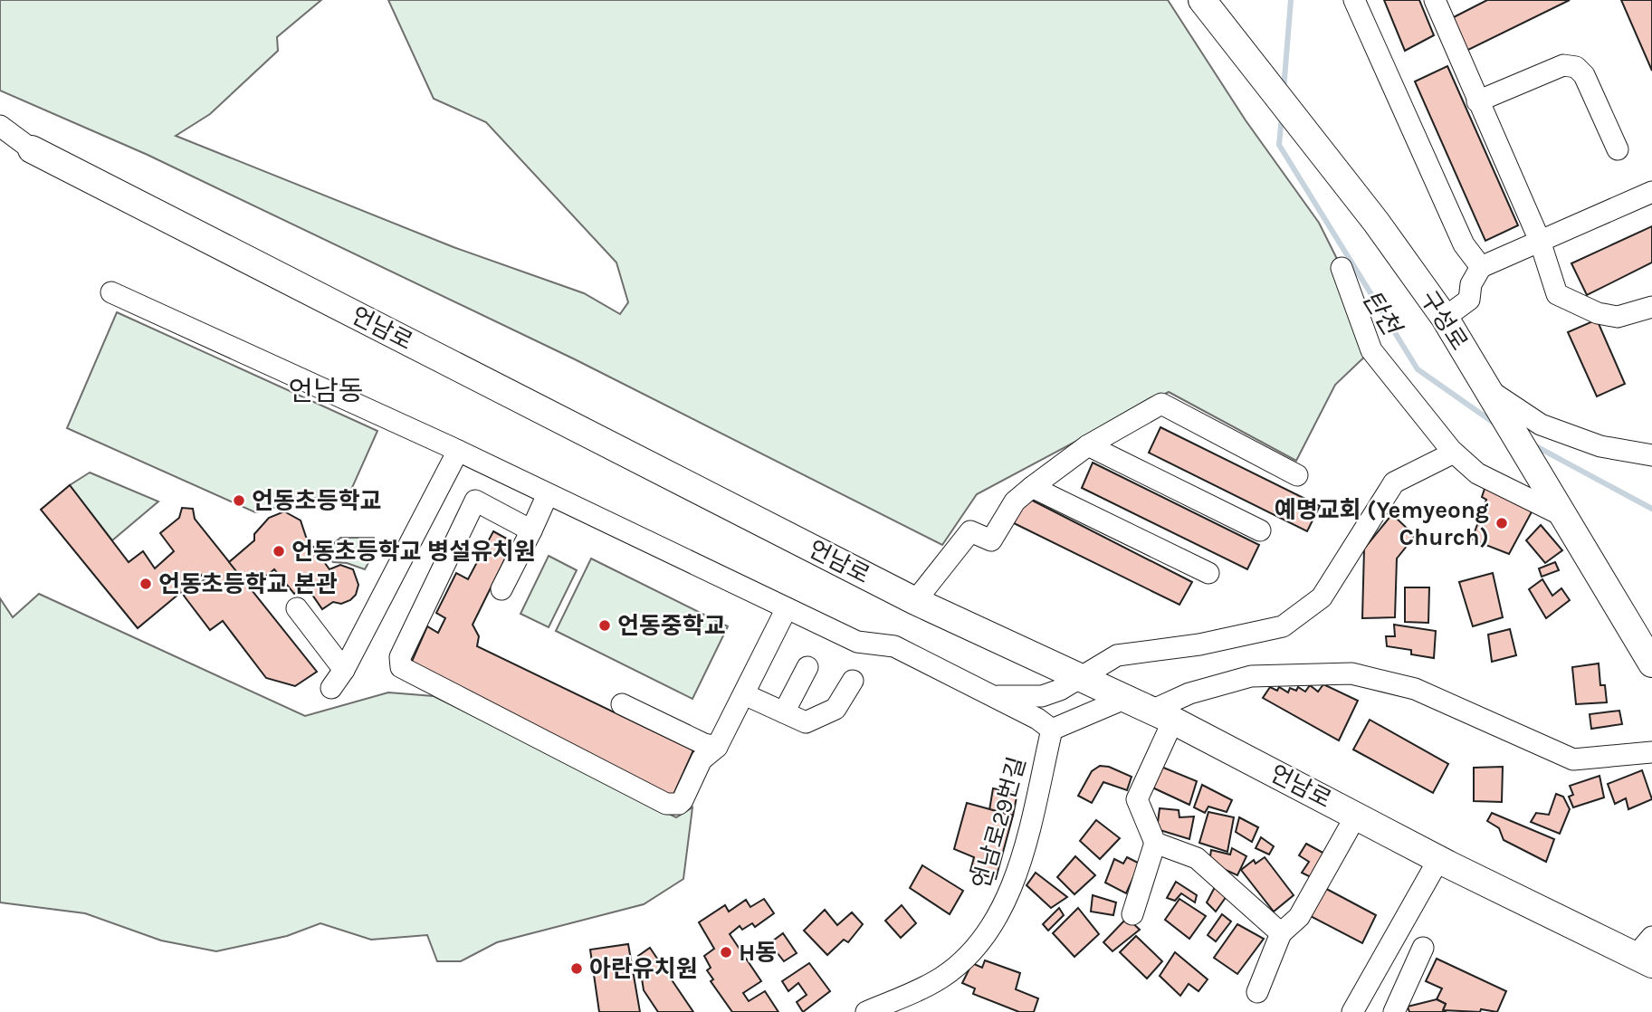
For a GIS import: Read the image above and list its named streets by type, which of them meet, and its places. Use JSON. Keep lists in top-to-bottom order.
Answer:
{
  "streets": {
    "main road": ["구성로", "언남로"],
    "street": ["언남로29번길"]
  },
  "districts": ["언남동"],
  "water": ["탄천"],
  "places": [
    "언동초등학교",
    "예명교회 (Yemyeong Church)",
    "언동초등학교 병설유치원",
    "언동초등학교 본관",
    "언동중학교",
    "H동",
    "아란유치원"
  ]
}
